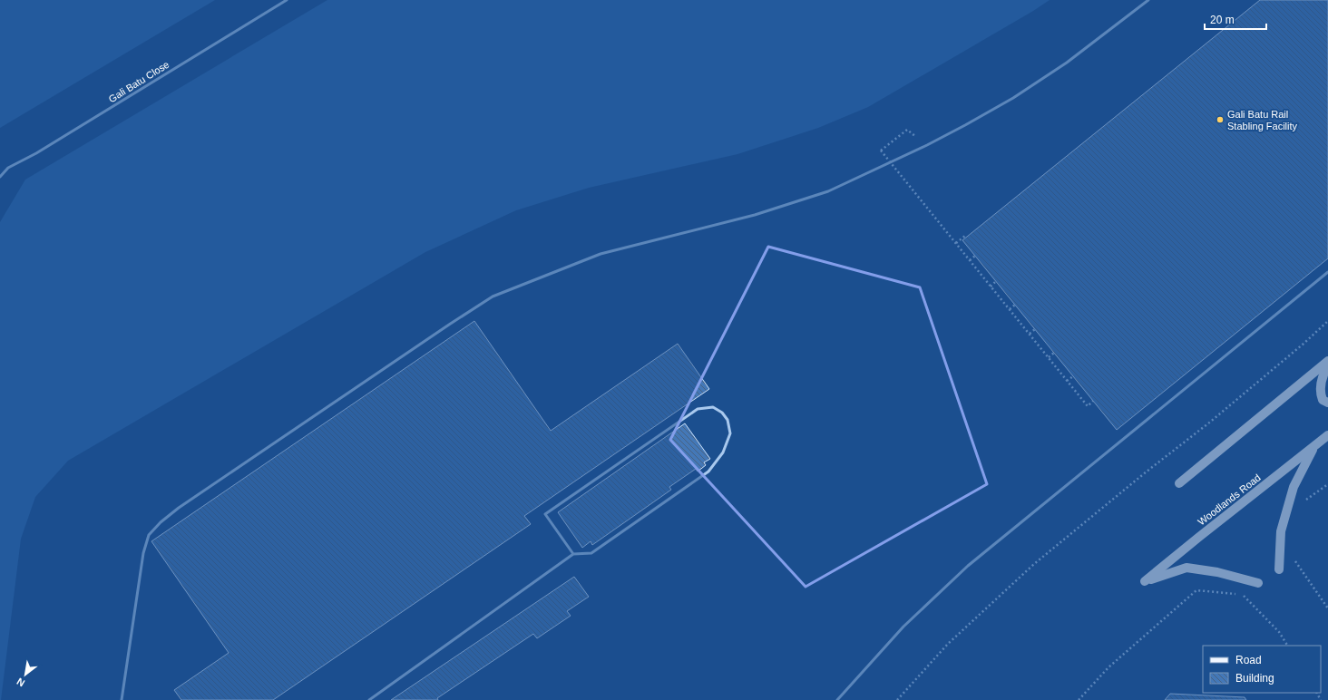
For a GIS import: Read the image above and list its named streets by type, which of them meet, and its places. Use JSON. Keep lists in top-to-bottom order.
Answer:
{
  "streets": {
    "main road": ["Woodlands Road"],
    "lane": ["Gali Batu Close"]
  },
  "places": ["Gali Batu Rail Stabling Facility"],
  "legend": ["Road", "Building"],
  "scale_bar": "20 m",
  "north": "bottom left"
}
